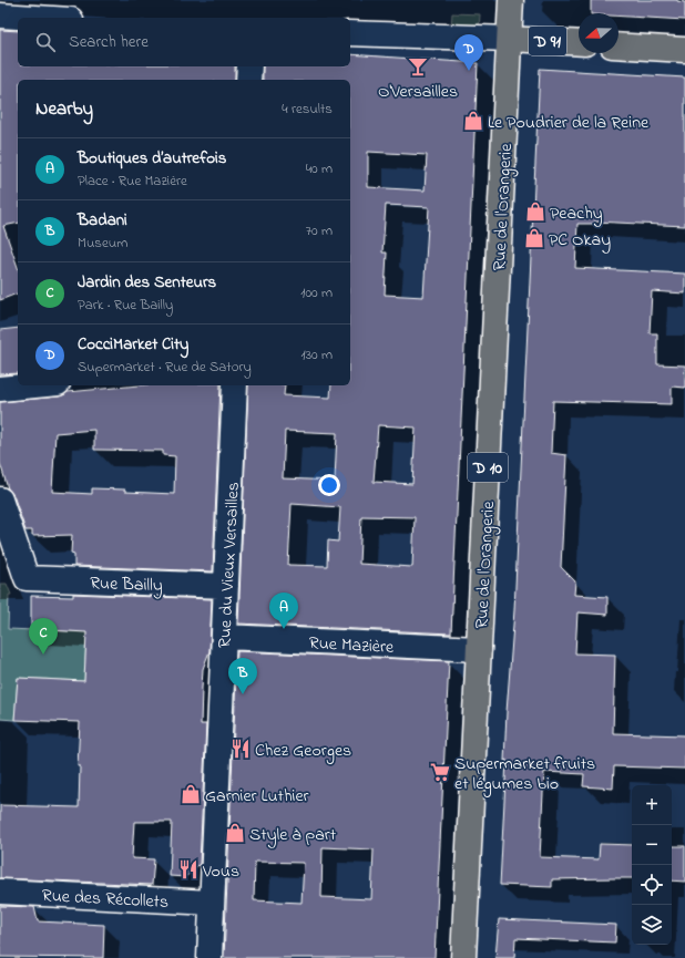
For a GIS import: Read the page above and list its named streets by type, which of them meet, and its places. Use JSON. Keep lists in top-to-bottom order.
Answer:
{
  "streets": {
    "main road": ["D 91", "Rue de l'Orangerie", "D 10"],
    "street": [
      "Rue du Vieux Versailles",
      "Rue Bailly",
      "Rue Mazière",
      "Rue des Récollets"
    ]
  },
  "crossings": [
    ["D 91", "Rue de l'Orangerie"],
    ["D 91", "D 10"],
    ["Rue de l'Orangerie", "D 10"],
    ["Rue de l'Orangerie", "Rue Mazière"],
    ["Rue du Vieux Versailles", "Rue Bailly"],
    ["Rue du Vieux Versailles", "Rue Mazière"],
    ["Rue du Vieux Versailles", "Rue des Récollets"]
  ],
  "places": {
    "bar": ["O'Versailles"],
    "shop": [
      "Le Poudrier de la Reine",
      "Peachy",
      "PC Okay",
      "Garnier Luthier",
      "Style à part"
    ],
    "restaurant": ["Chez Georges", "Vous"],
    "supermarket": ["Supermarket fruits et légumes bio"]
  },
  "north": "left",
  "page": {
    "search": "Search here",
    "pins": [
      "D",
      "A",
      "C",
      "B"
    ],
    "heading": ["Nearby", "4 results"],
    "list": [
      {
        "mark": "A",
        "name": "Boutiques d’autrefois",
        "note": "Place · Rue Mazière",
        "value": "40 m"
      },
      {
        "mark": "B",
        "name": "Badani",
        "note": "Museum",
        "value": "70 m"
      },
      {
        "mark": "C",
        "name": "Jardin des Senteurs",
        "note": "Park · Rue Bailly",
        "value": "100 m"
      },
      {
        "mark": "D",
        "name": "CocciMarket City",
        "note": "Supermarket · Rue de Satory",
        "value": "130 m"
      }
    ],
    "map_buttons": ["+", "−"]
  }
}
